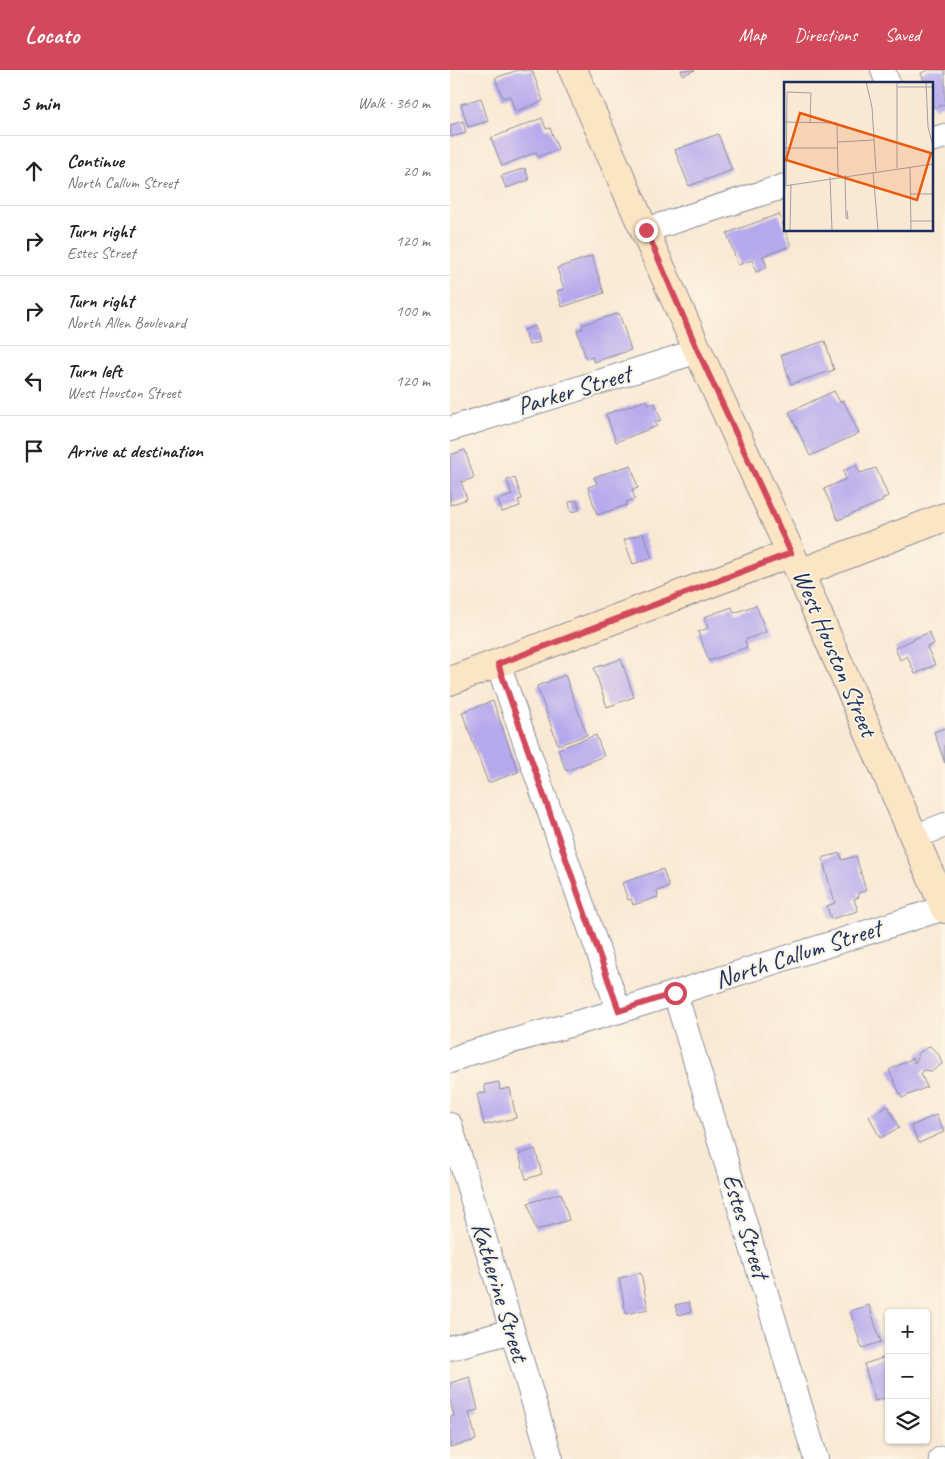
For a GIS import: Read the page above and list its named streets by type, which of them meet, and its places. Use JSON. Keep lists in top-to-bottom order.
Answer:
{
  "streets": {
    "main road": ["West Houston Street"],
    "street": [
      "Parker Street",
      "North Callum Street",
      "Estes Street",
      "Katherine Street"
    ]
  },
  "crossings": [
    ["Parker Street", "West Houston Street"],
    ["West Houston Street", "North Callum Street"],
    ["North Callum Street", "Estes Street"]
  ],
  "page": {
    "header": "Locato",
    "nav": ["Map", "Directions", "Saved"],
    "heading": ["5 min", "Walk · 360 m"],
    "list": [
      ["Continue", "North Callum Street", "20 m"],
      ["Turn right", "Estes Street", "120 m"],
      ["Turn right", "North Allen Boulevard", "100 m"],
      ["Turn left", "West Houston Street", "120 m"],
      "Arrive at destination"
    ],
    "map_buttons": ["+", "−"]
  }
}
